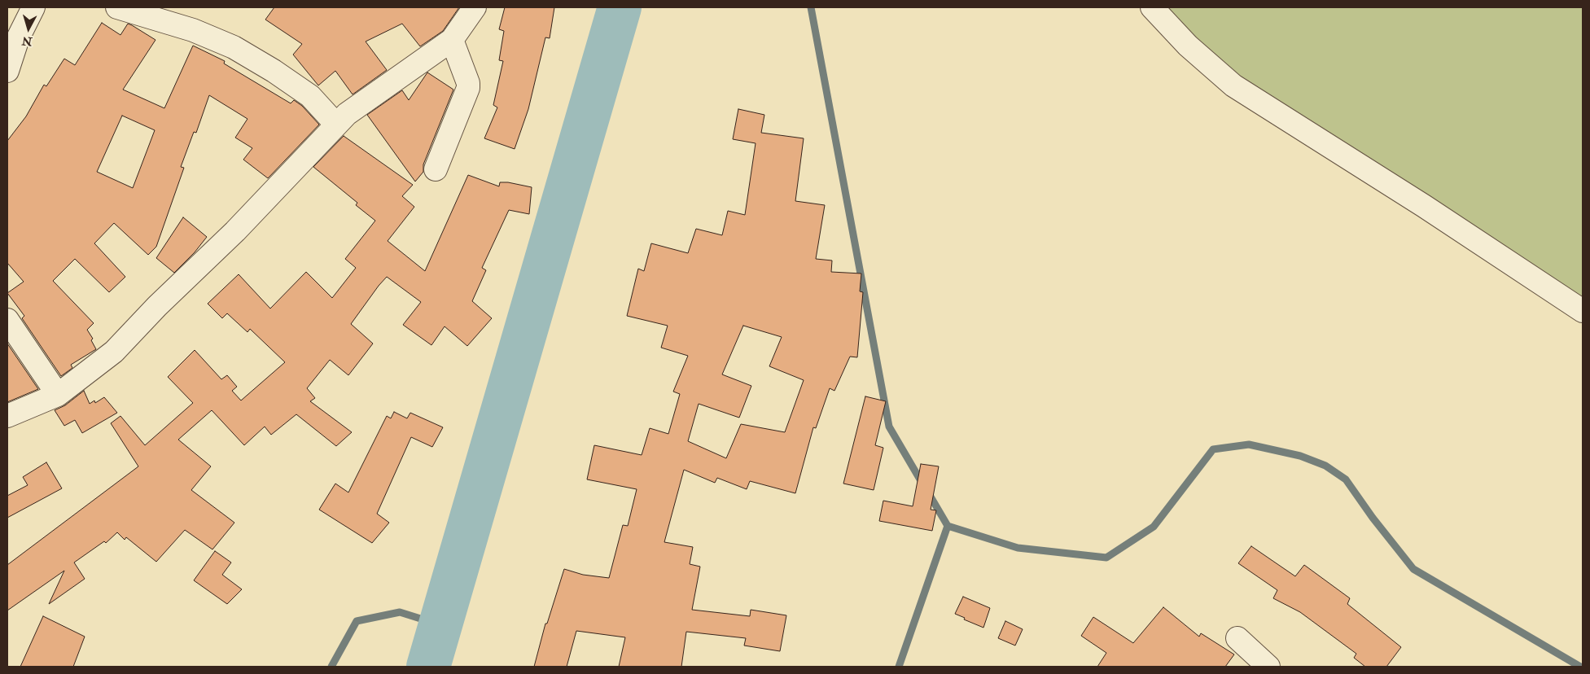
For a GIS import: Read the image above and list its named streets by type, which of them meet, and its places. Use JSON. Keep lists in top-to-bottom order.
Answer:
{
  "north": "bottom"
}
